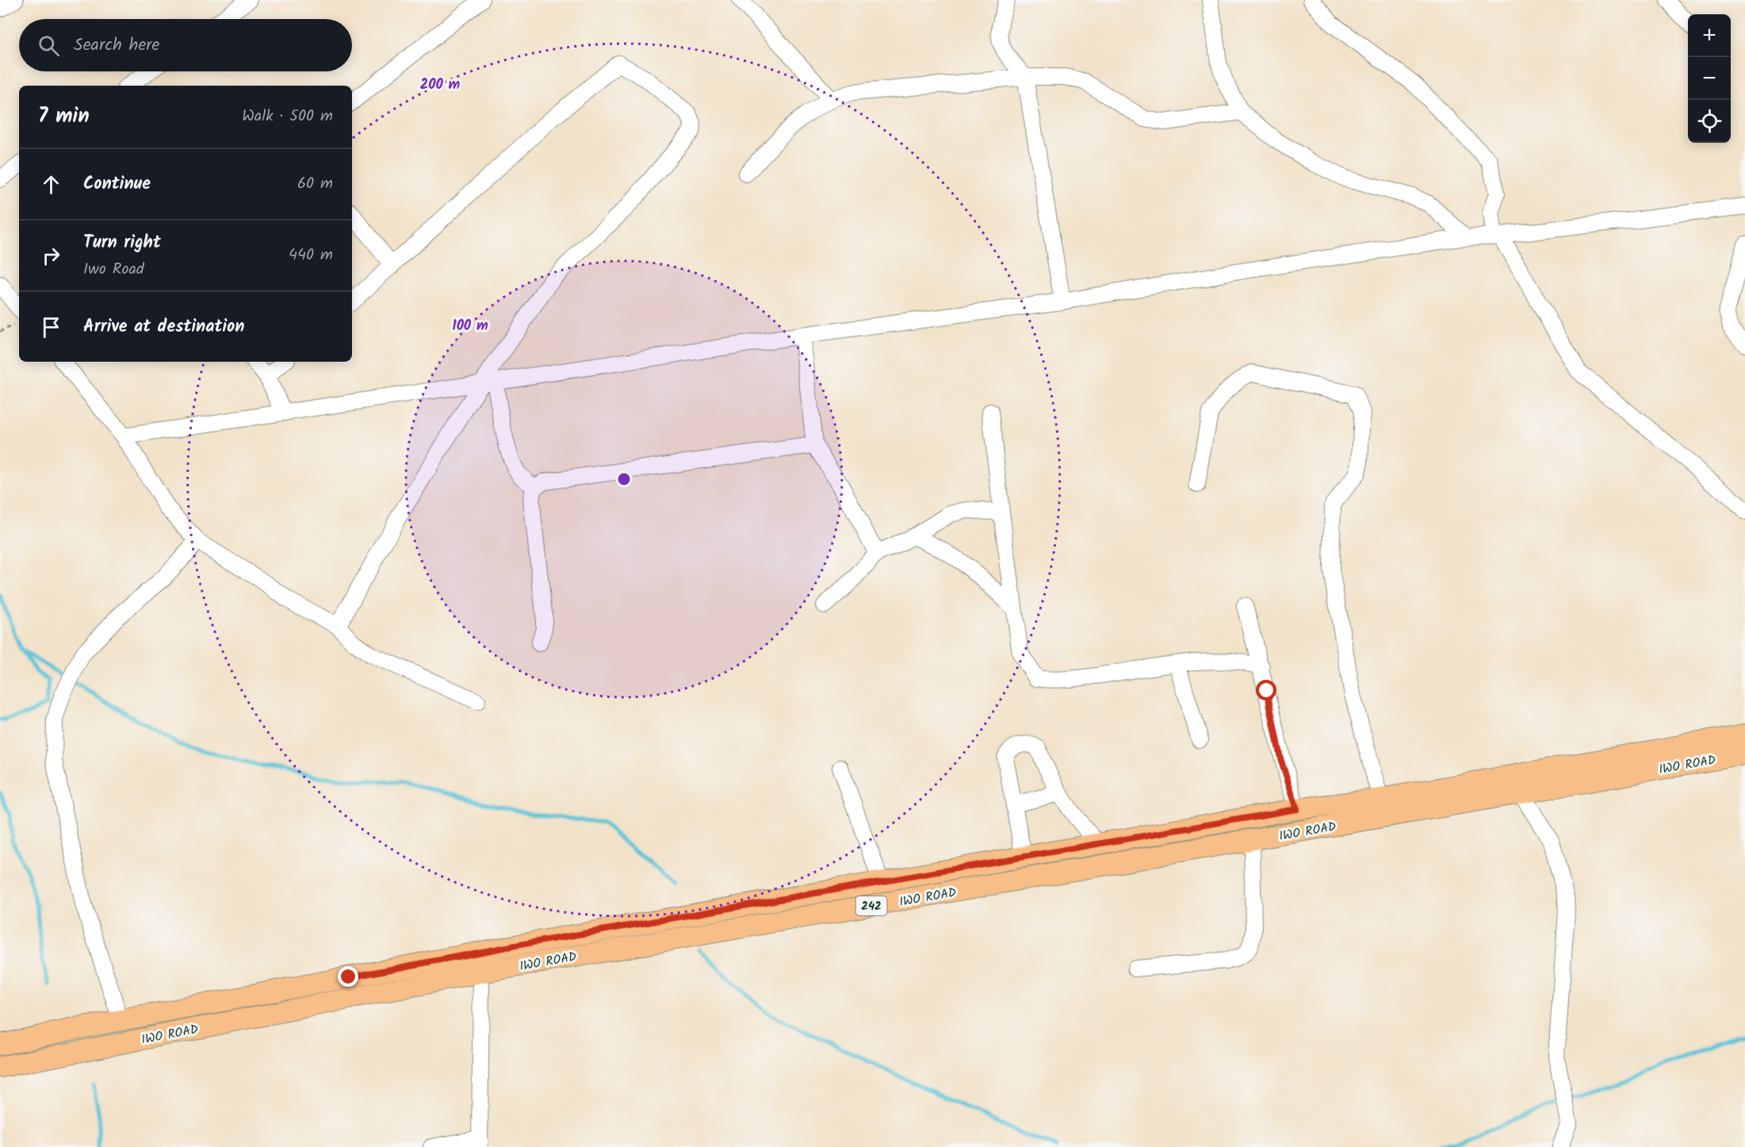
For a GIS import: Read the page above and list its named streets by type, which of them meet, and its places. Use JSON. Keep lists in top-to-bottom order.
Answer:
{
  "streets": {
    "main road": ["IWO ROAD", "242"]
  },
  "page": {
    "map_buttons": ["+", "−"],
    "search": "Search here",
    "heading": ["7 min", "Walk · 500 m"],
    "list": [
      ["Continue", "60 m"],
      ["Turn right", "Iwo Road", "440 m"],
      "Arrive at destination"
    ]
  },
  "rings": ["200 m", "100 m"]
}
